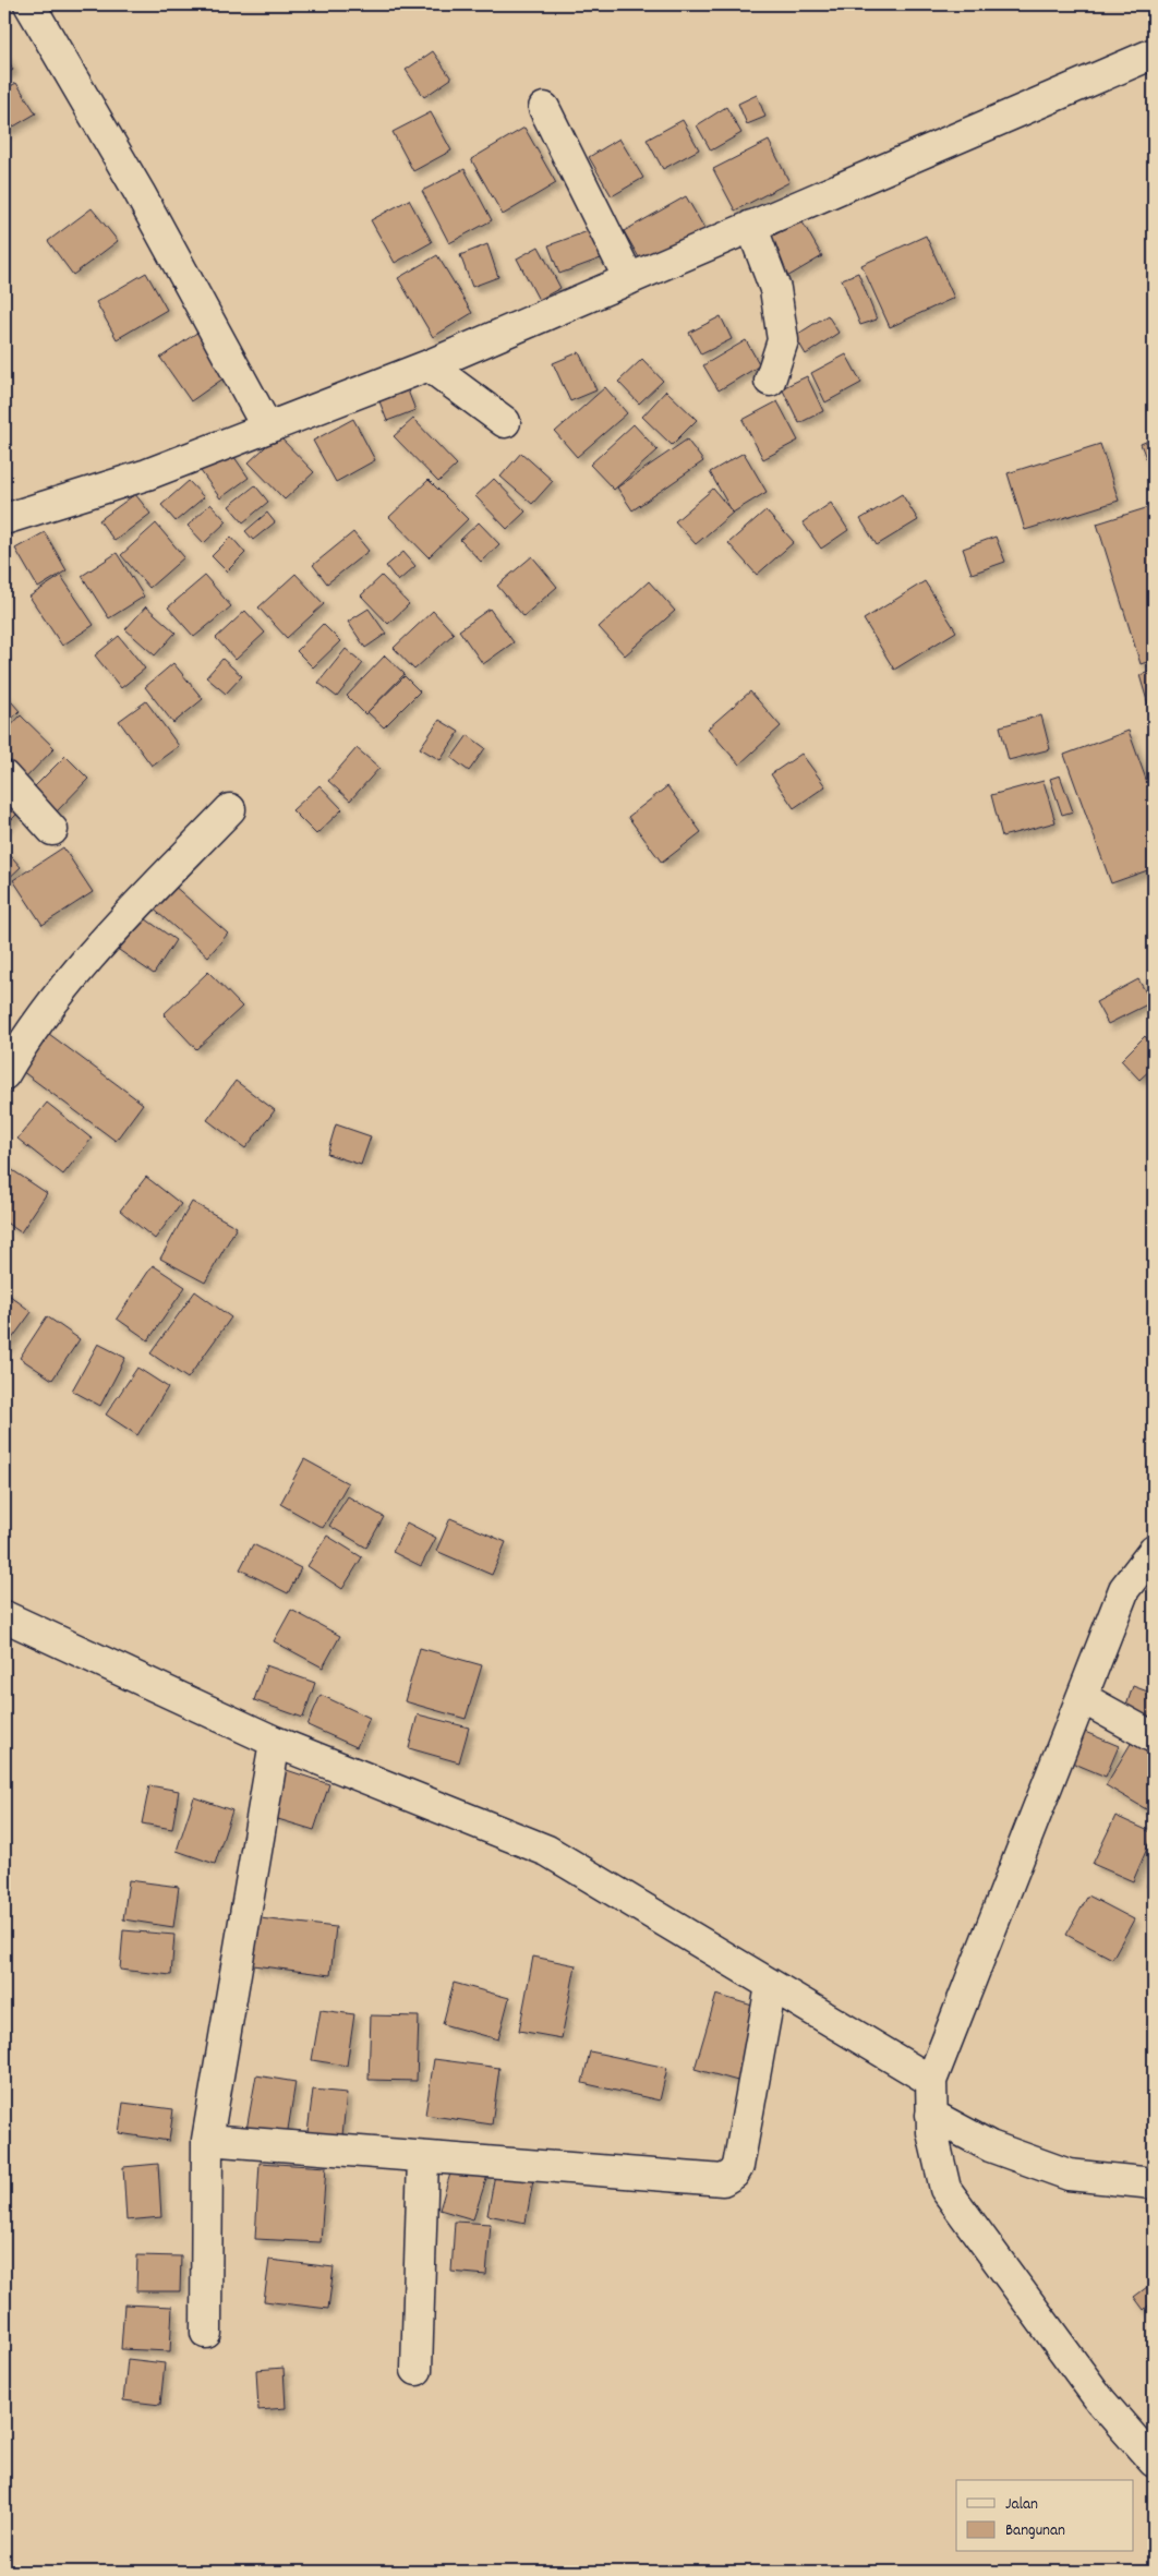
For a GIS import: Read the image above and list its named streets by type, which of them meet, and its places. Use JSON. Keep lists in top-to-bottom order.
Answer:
{
  "legend": ["Jalan", "Bangunan"]
}
